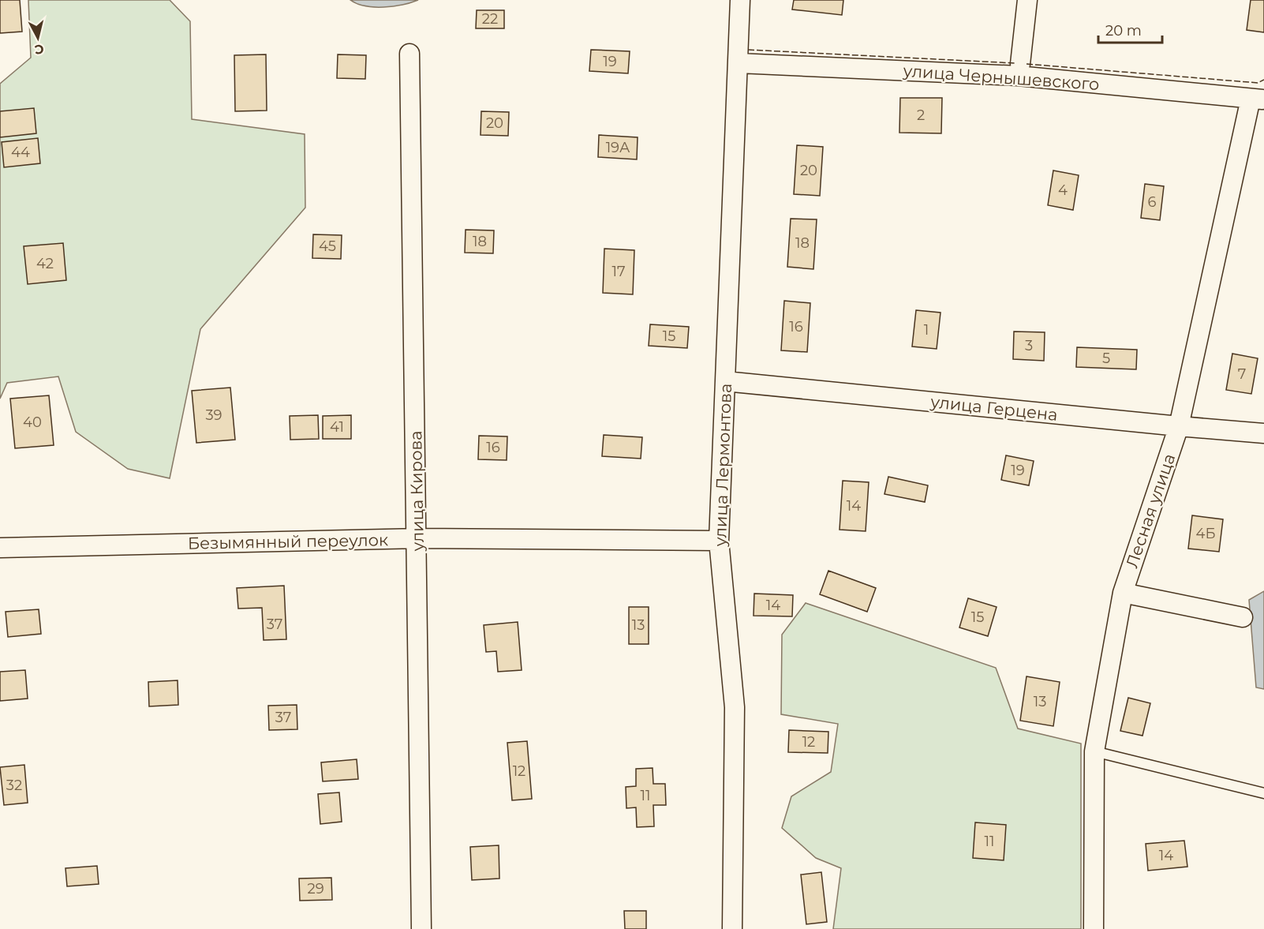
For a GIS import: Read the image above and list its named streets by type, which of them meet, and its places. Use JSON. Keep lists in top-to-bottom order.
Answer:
{
  "streets": {
    "street": [
      "улица Чернышевского",
      "улица Герцена",
      "улица Лермонтова",
      "улица Кирова",
      "Лесная улица",
      "Безымянный переулок"
    ]
  },
  "crossings": [
    ["улица Чернышевского", "улица Лермонтова"],
    ["улица Чернышевского", "Лесная улица"],
    ["улица Герцена", "улица Лермонтова"],
    ["улица Герцена", "Лесная улица"],
    ["улица Лермонтова", "Безымянный переулок"],
    ["улица Кирова", "Безымянный переулок"]
  ],
  "house_numbers": [
    "22",
    "19",
    "2",
    "20",
    "19А",
    "44",
    "20",
    "4",
    "6",
    "18",
    "18",
    "45",
    "42",
    "17",
    "16",
    "1",
    "15",
    "3",
    "5",
    "7",
    "39",
    "40",
    "41",
    "16",
    "19",
    "14",
    "4Б",
    "14",
    "15",
    "37",
    "13",
    "13",
    "37",
    "12",
    "12",
    "32",
    "11",
    "11",
    "14",
    "29"
  ],
  "scale_bar": "20 m",
  "north": "bottom"
}
